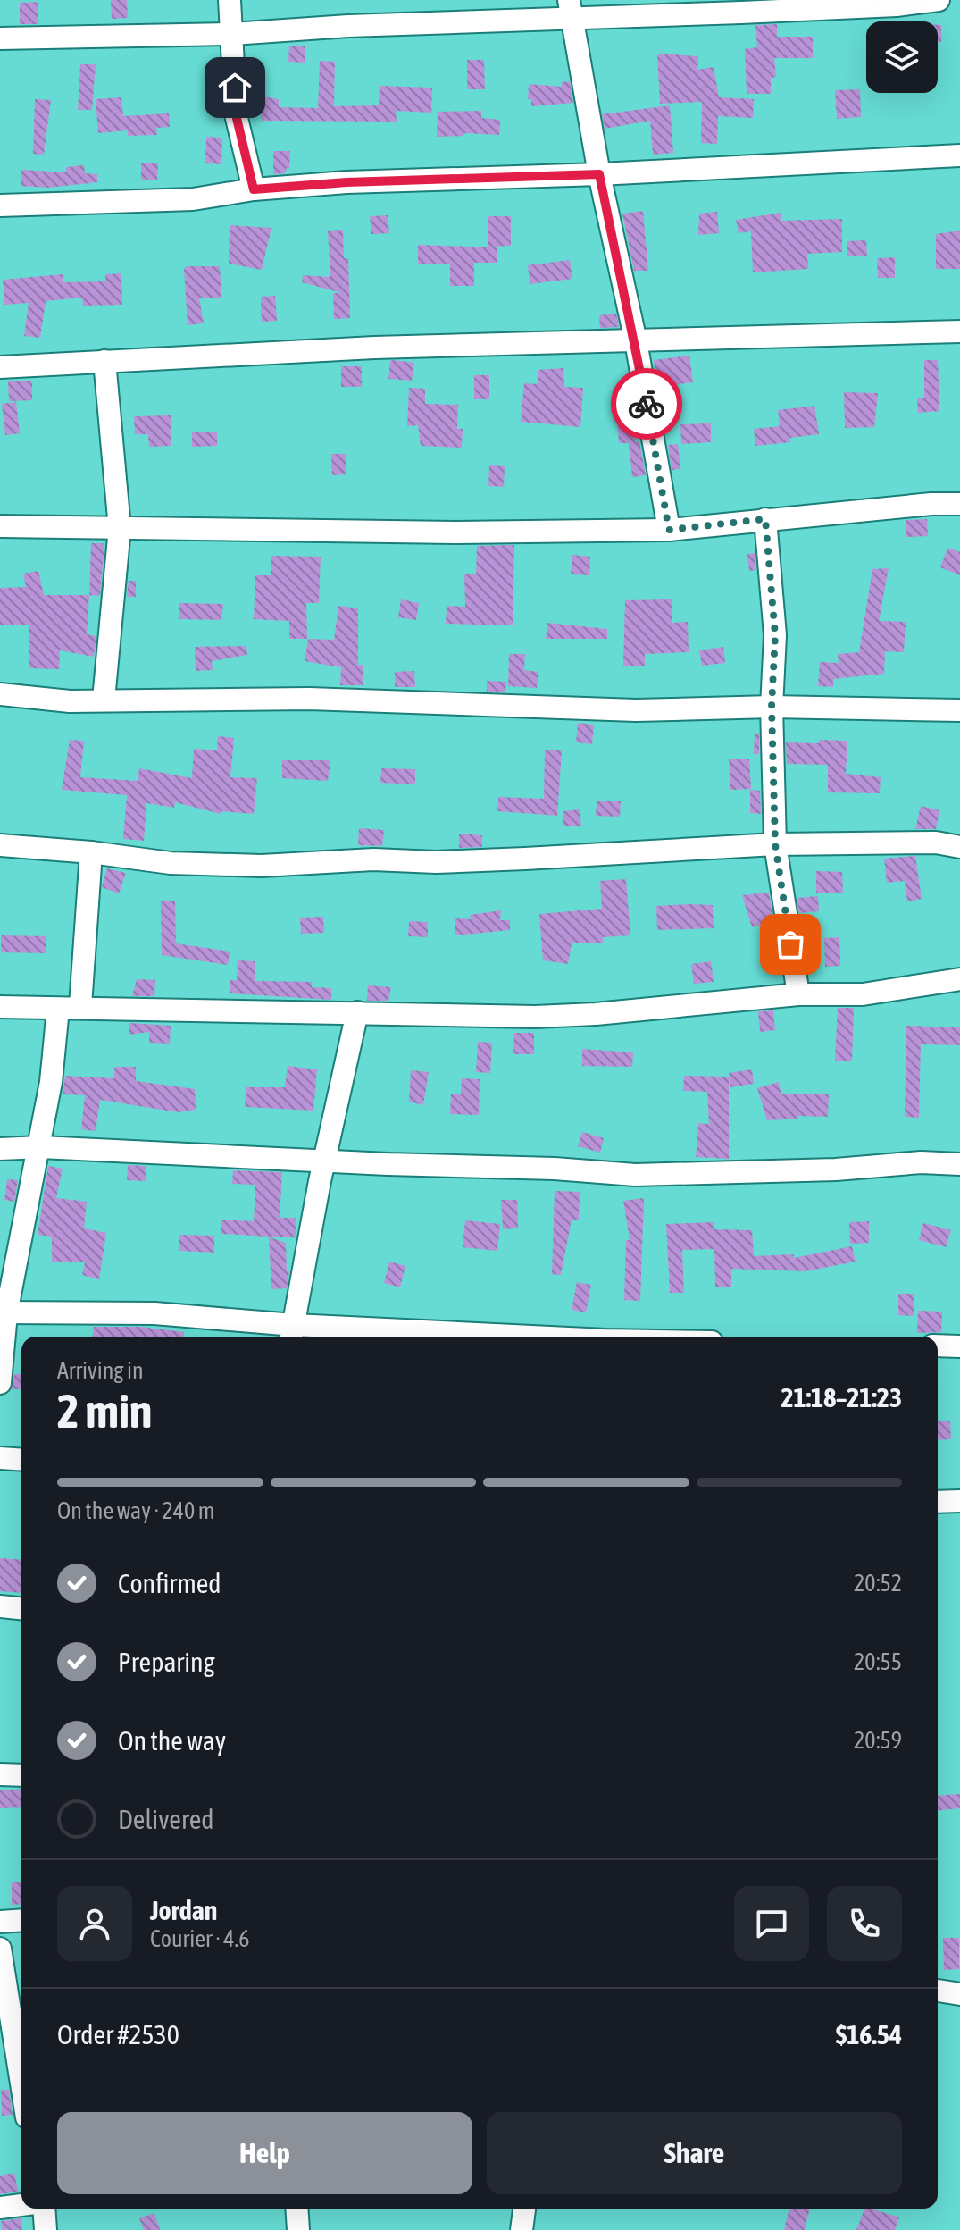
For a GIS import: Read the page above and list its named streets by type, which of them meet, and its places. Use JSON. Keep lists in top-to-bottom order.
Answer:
{
  "page": {
    "heading": ["2 min", "Arriving in", "21:18–21:23"],
    "panel": [
      "Jordan",
      "Courier · 4.6",
      "Order #2530",
      "$16.54"
    ],
    "bar": "On the way · 240 m",
    "list": [
      ["Confirmed", "20:52"],
      ["Preparing", "20:55"],
      ["On the way", "20:59"],
      "Delivered"
    ],
    "buttons": ["Help", "Share"]
  }
}
